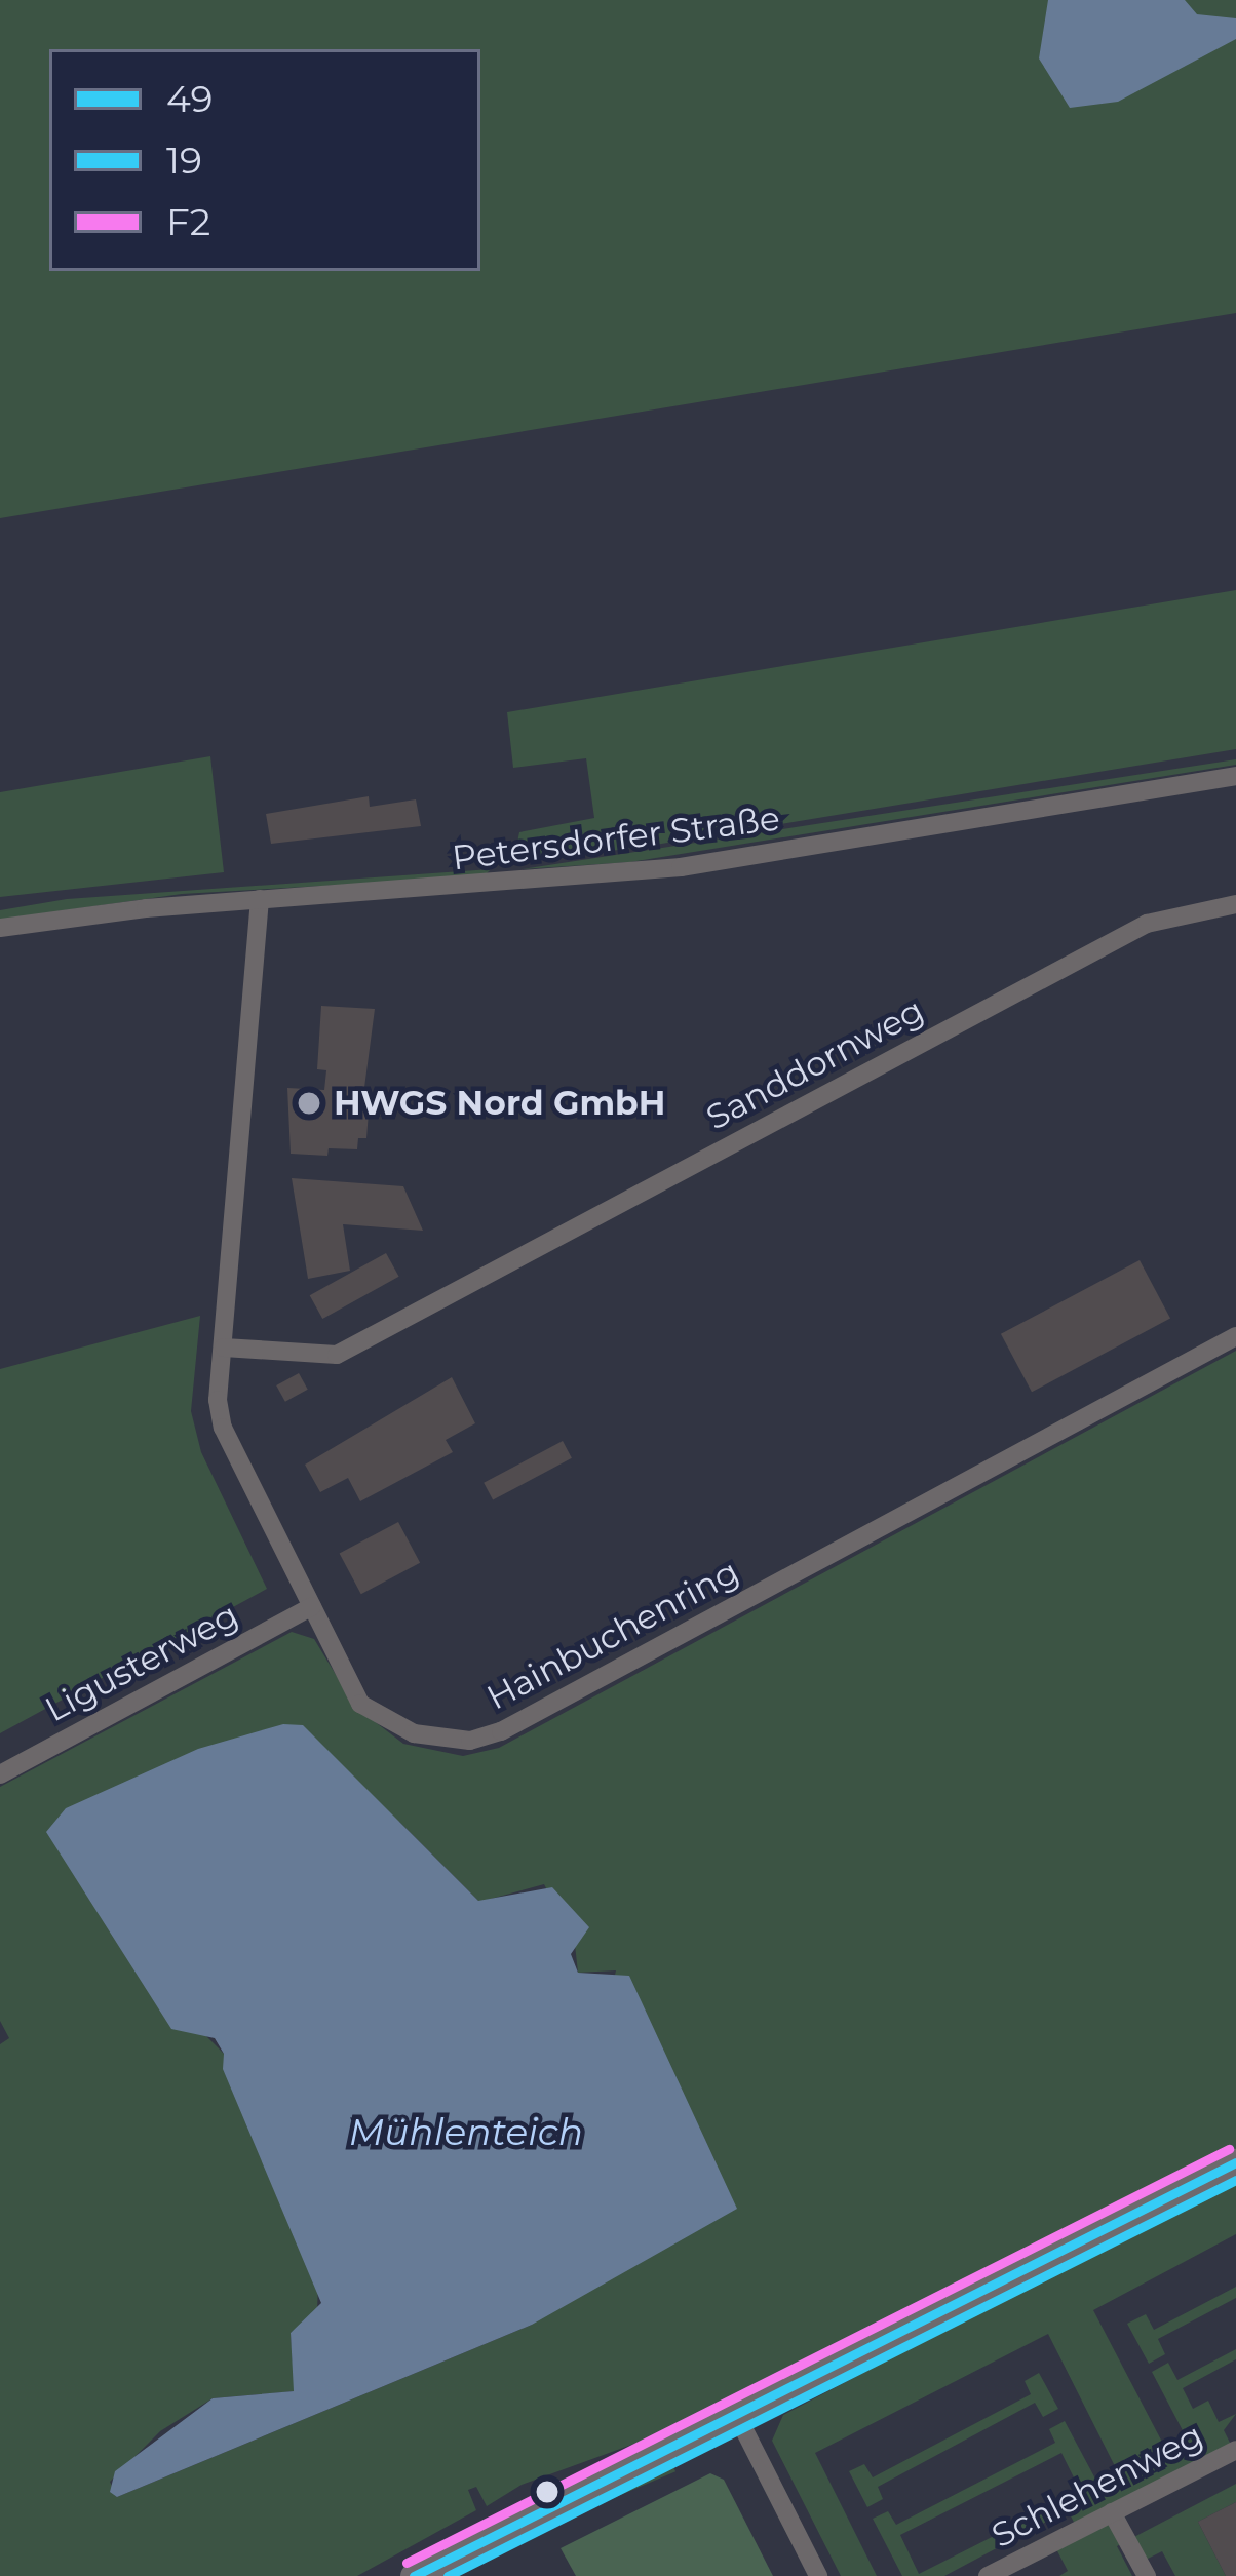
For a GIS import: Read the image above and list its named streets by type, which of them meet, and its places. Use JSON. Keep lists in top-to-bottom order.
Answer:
{
  "streets": {
    "street": [
      "Petersdorfer Straße",
      "Sanddornweg",
      "Hainbuchenring",
      "Ligusterweg",
      "Schlehenweg"
    ]
  },
  "crossings": [
    ["Petersdorfer Straße", "Hainbuchenring"],
    ["Sanddornweg", "Hainbuchenring"],
    ["Hainbuchenring", "Ligusterweg"]
  ],
  "water": ["Mühlenteich"],
  "places": ["HWGS Nord GmbH"],
  "lines": ["transit line F2", "transit line 49", "transit line 19"],
  "legend": ["49", "19", "F2"]
}
